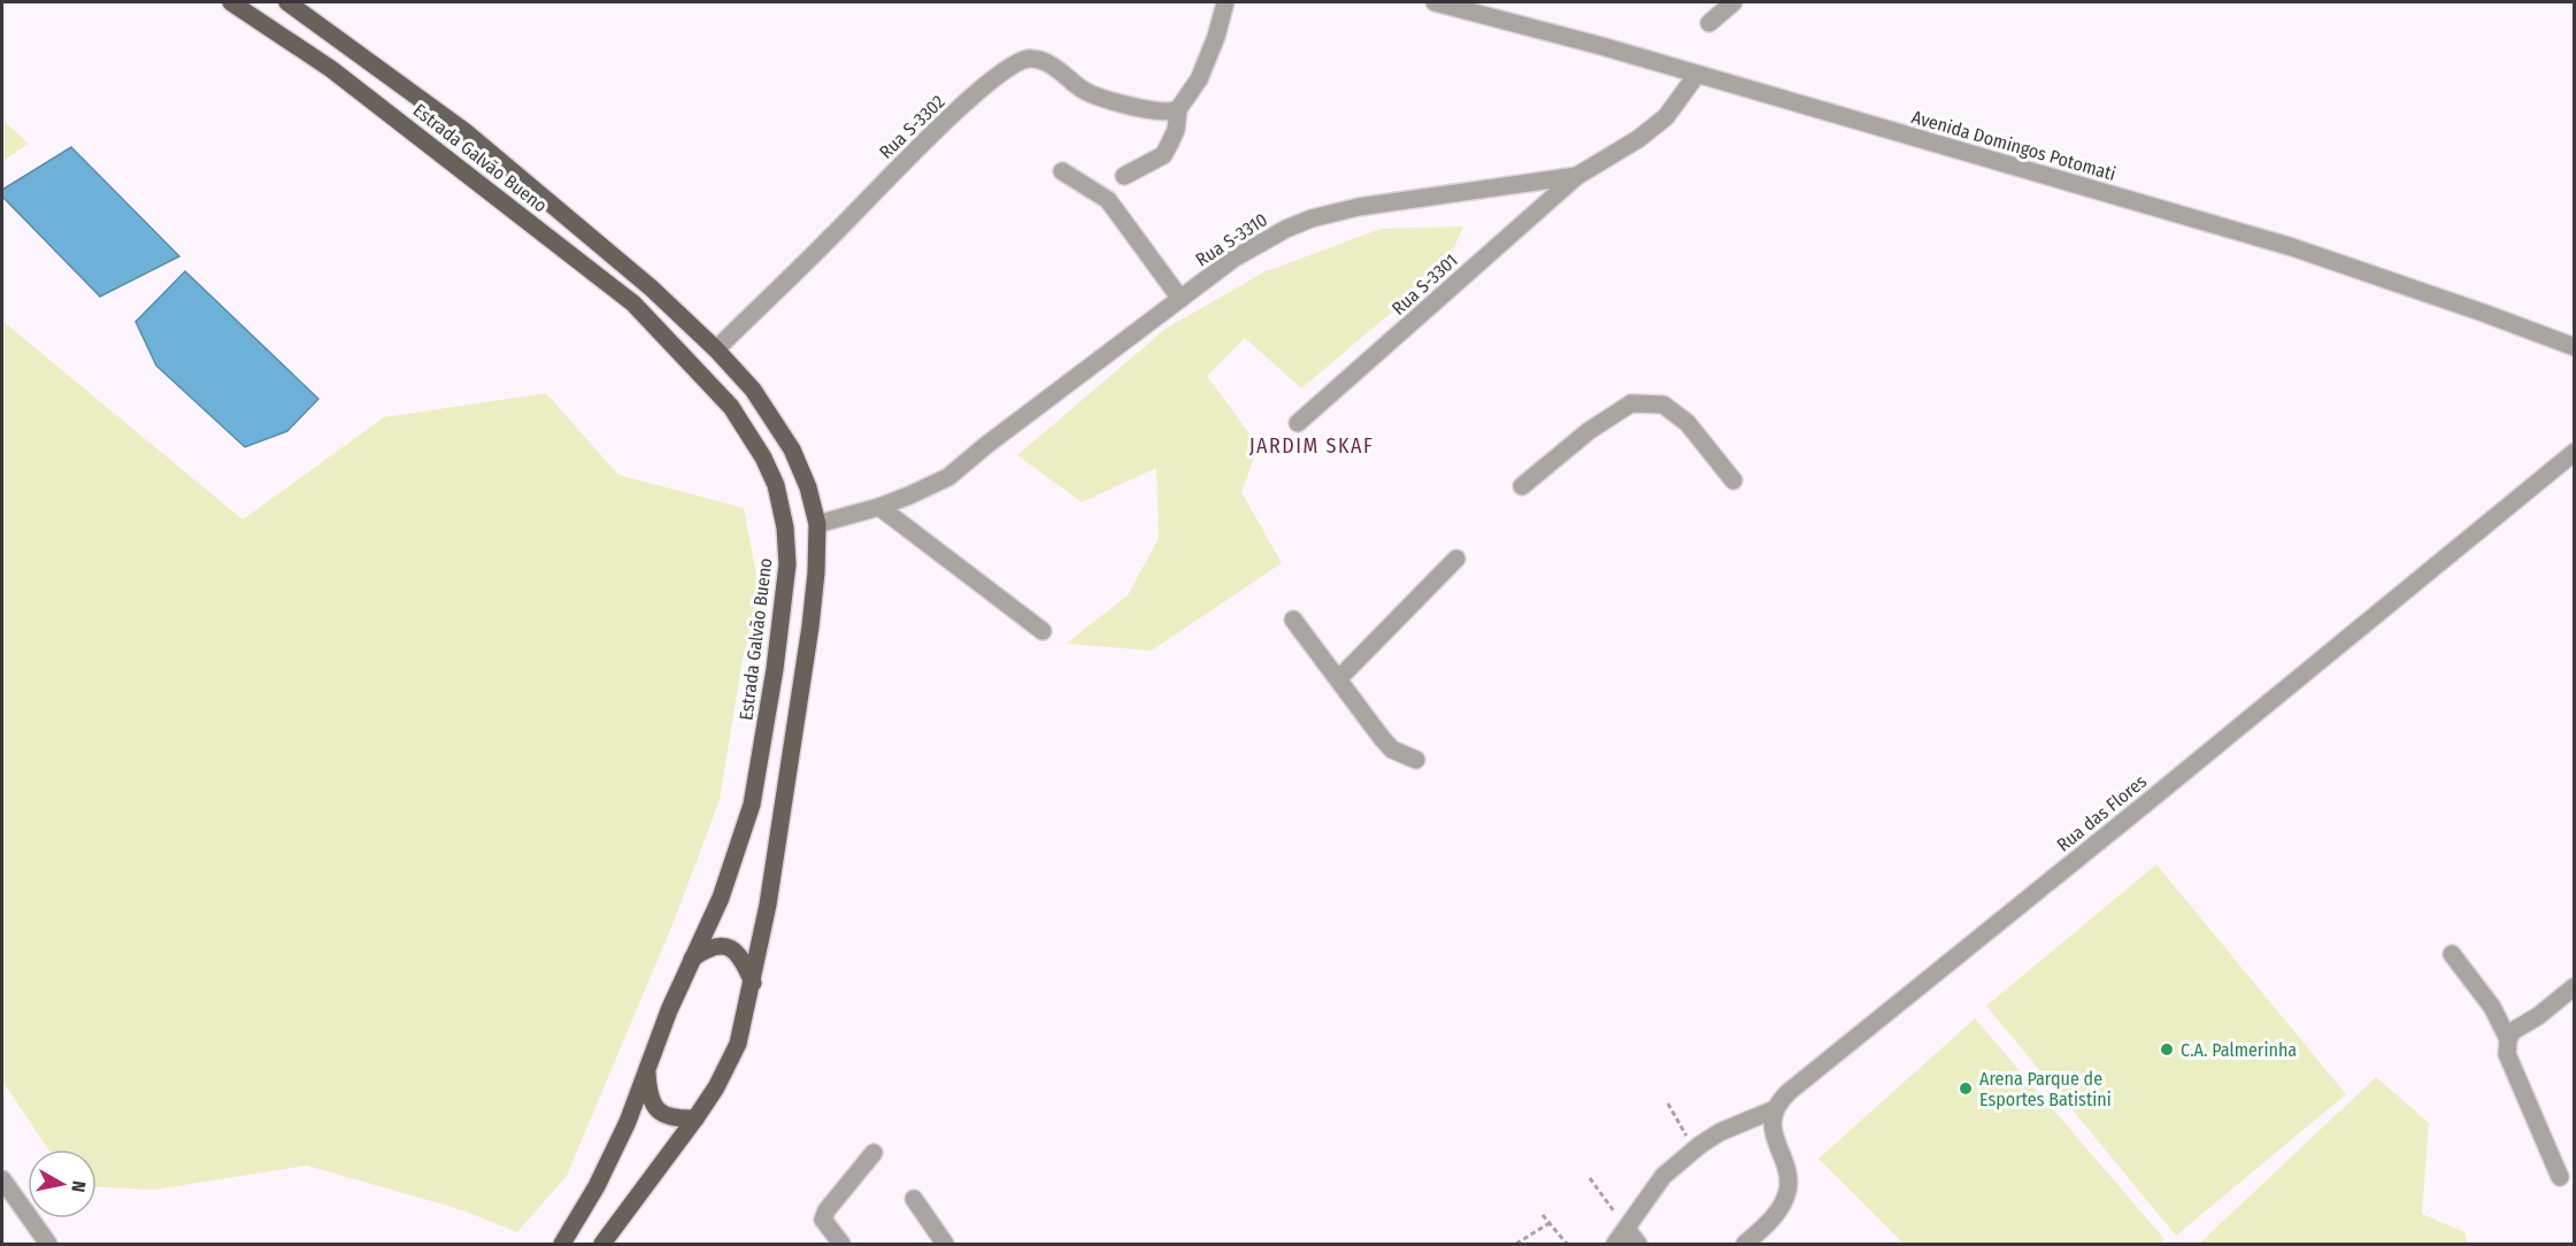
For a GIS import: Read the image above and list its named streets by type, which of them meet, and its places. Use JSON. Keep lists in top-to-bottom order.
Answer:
{
  "streets": {
    "main road": ["Estrada Galvão Bueno"],
    "street": [
      "Rua S-3302",
      "Avenida Domingos Potomati",
      "Rua S-3310",
      "Rua S-3301",
      "Rua das Flores"
    ]
  },
  "crossings": [
    ["Rua S-3302", "Estrada Galvão Bueno"],
    ["Avenida Domingos Potomati", "Rua S-3310"],
    ["Estrada Galvão Bueno", "Rua S-3310"],
    ["Rua S-3310", "Rua S-3301"]
  ],
  "districts": ["JARDIM SKAF"],
  "places": ["C.A. Palmerinha", "Arena Parque de Esportes Batistini"],
  "north": "right"
}
